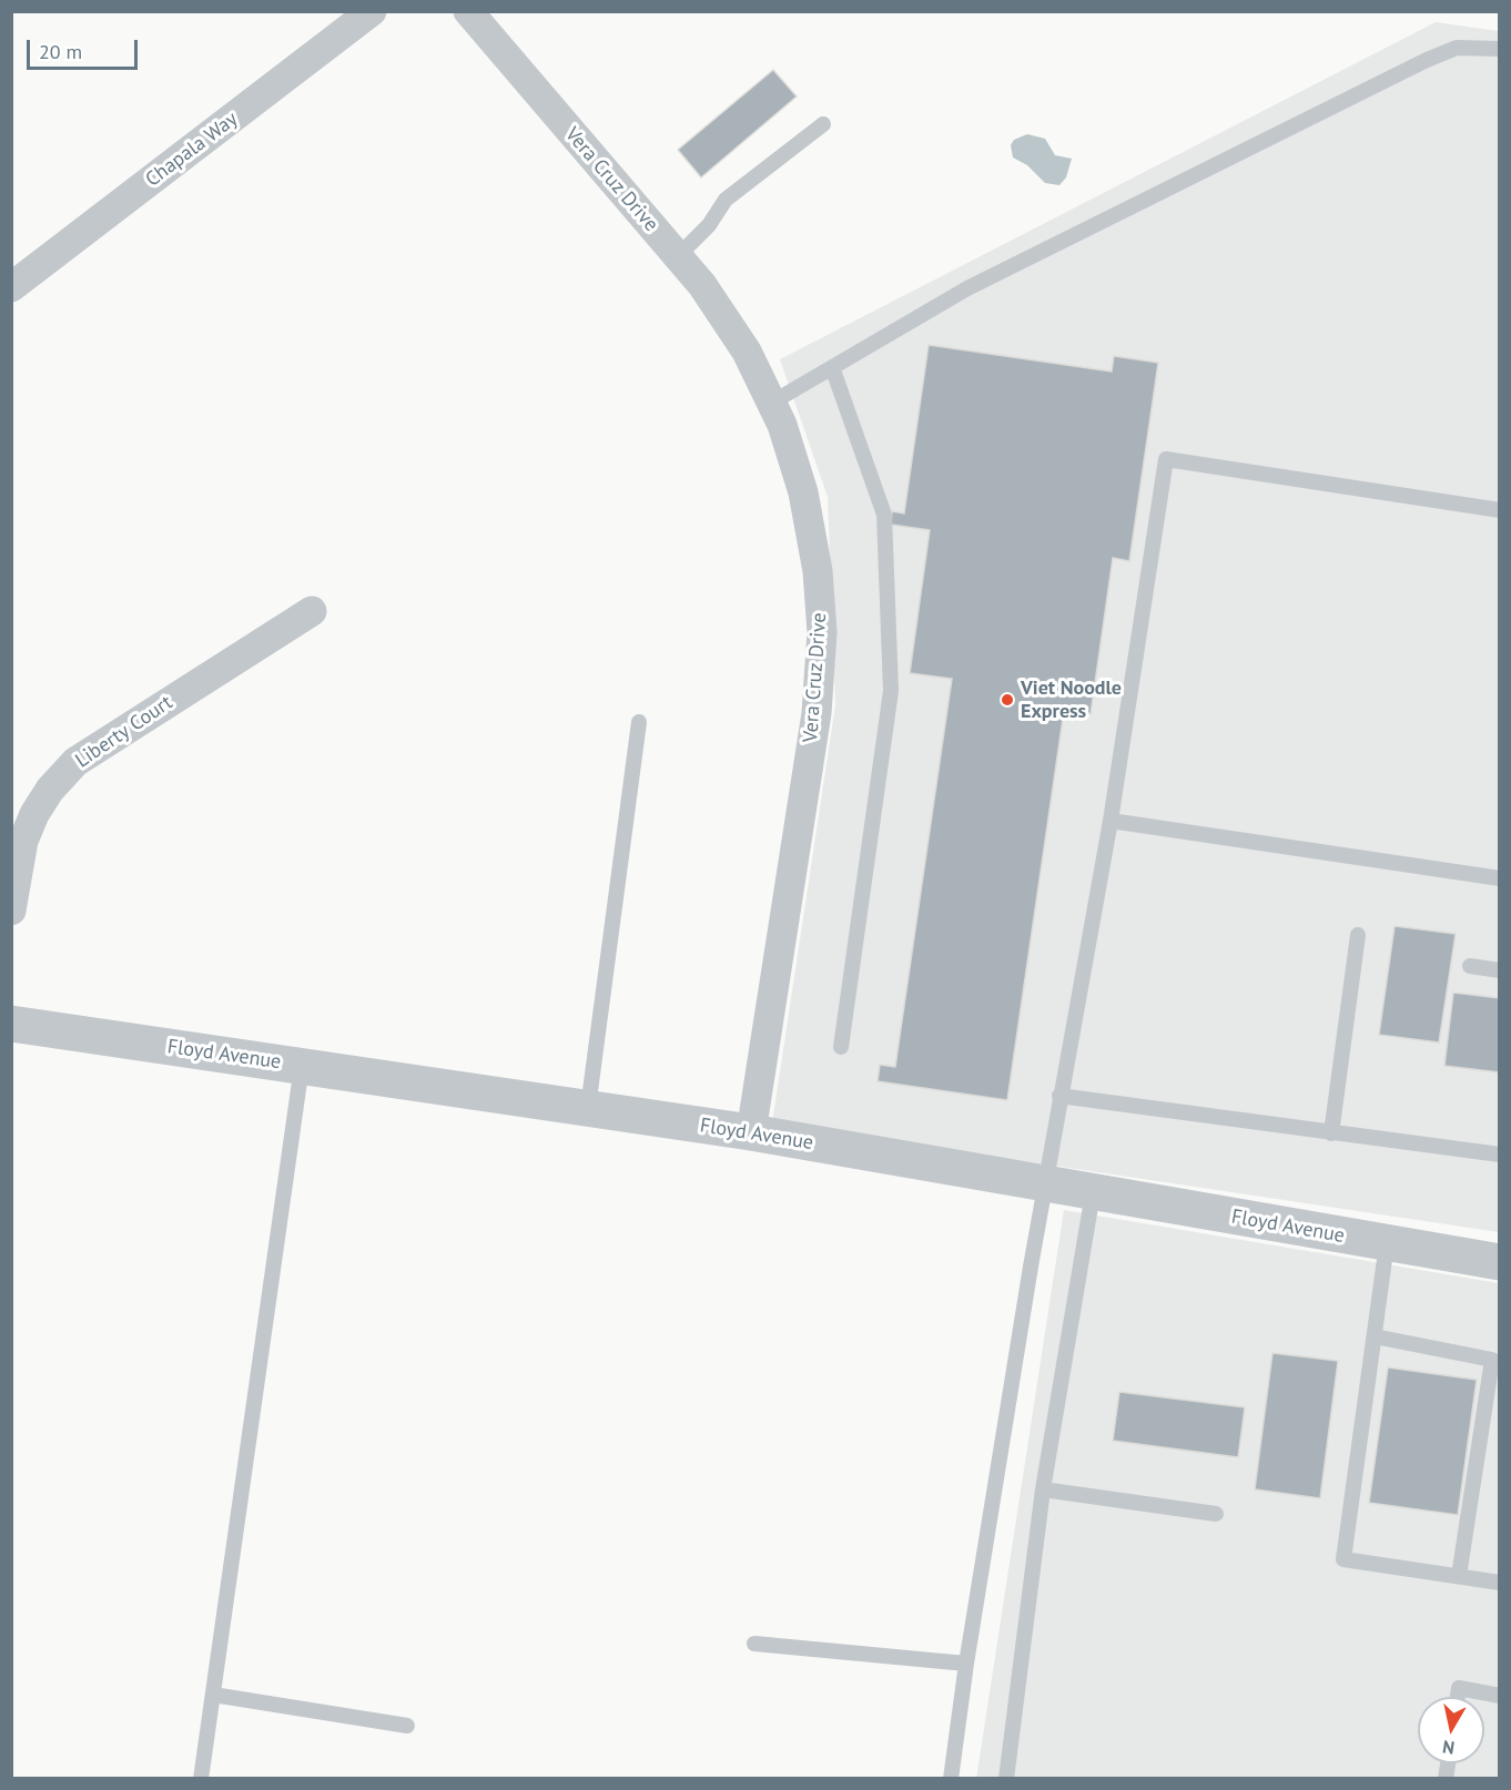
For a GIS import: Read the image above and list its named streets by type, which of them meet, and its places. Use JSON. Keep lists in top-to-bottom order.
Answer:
{
  "streets": {
    "street": [
      "Chapala Way",
      "Vera Cruz Drive",
      "Liberty Court",
      "Floyd Avenue"
    ]
  },
  "crossings": [
    ["Vera Cruz Drive", "Floyd Avenue"]
  ],
  "places": ["Viet Noodle Express"],
  "scale_bar": "20 m",
  "north": "bottom"
}
